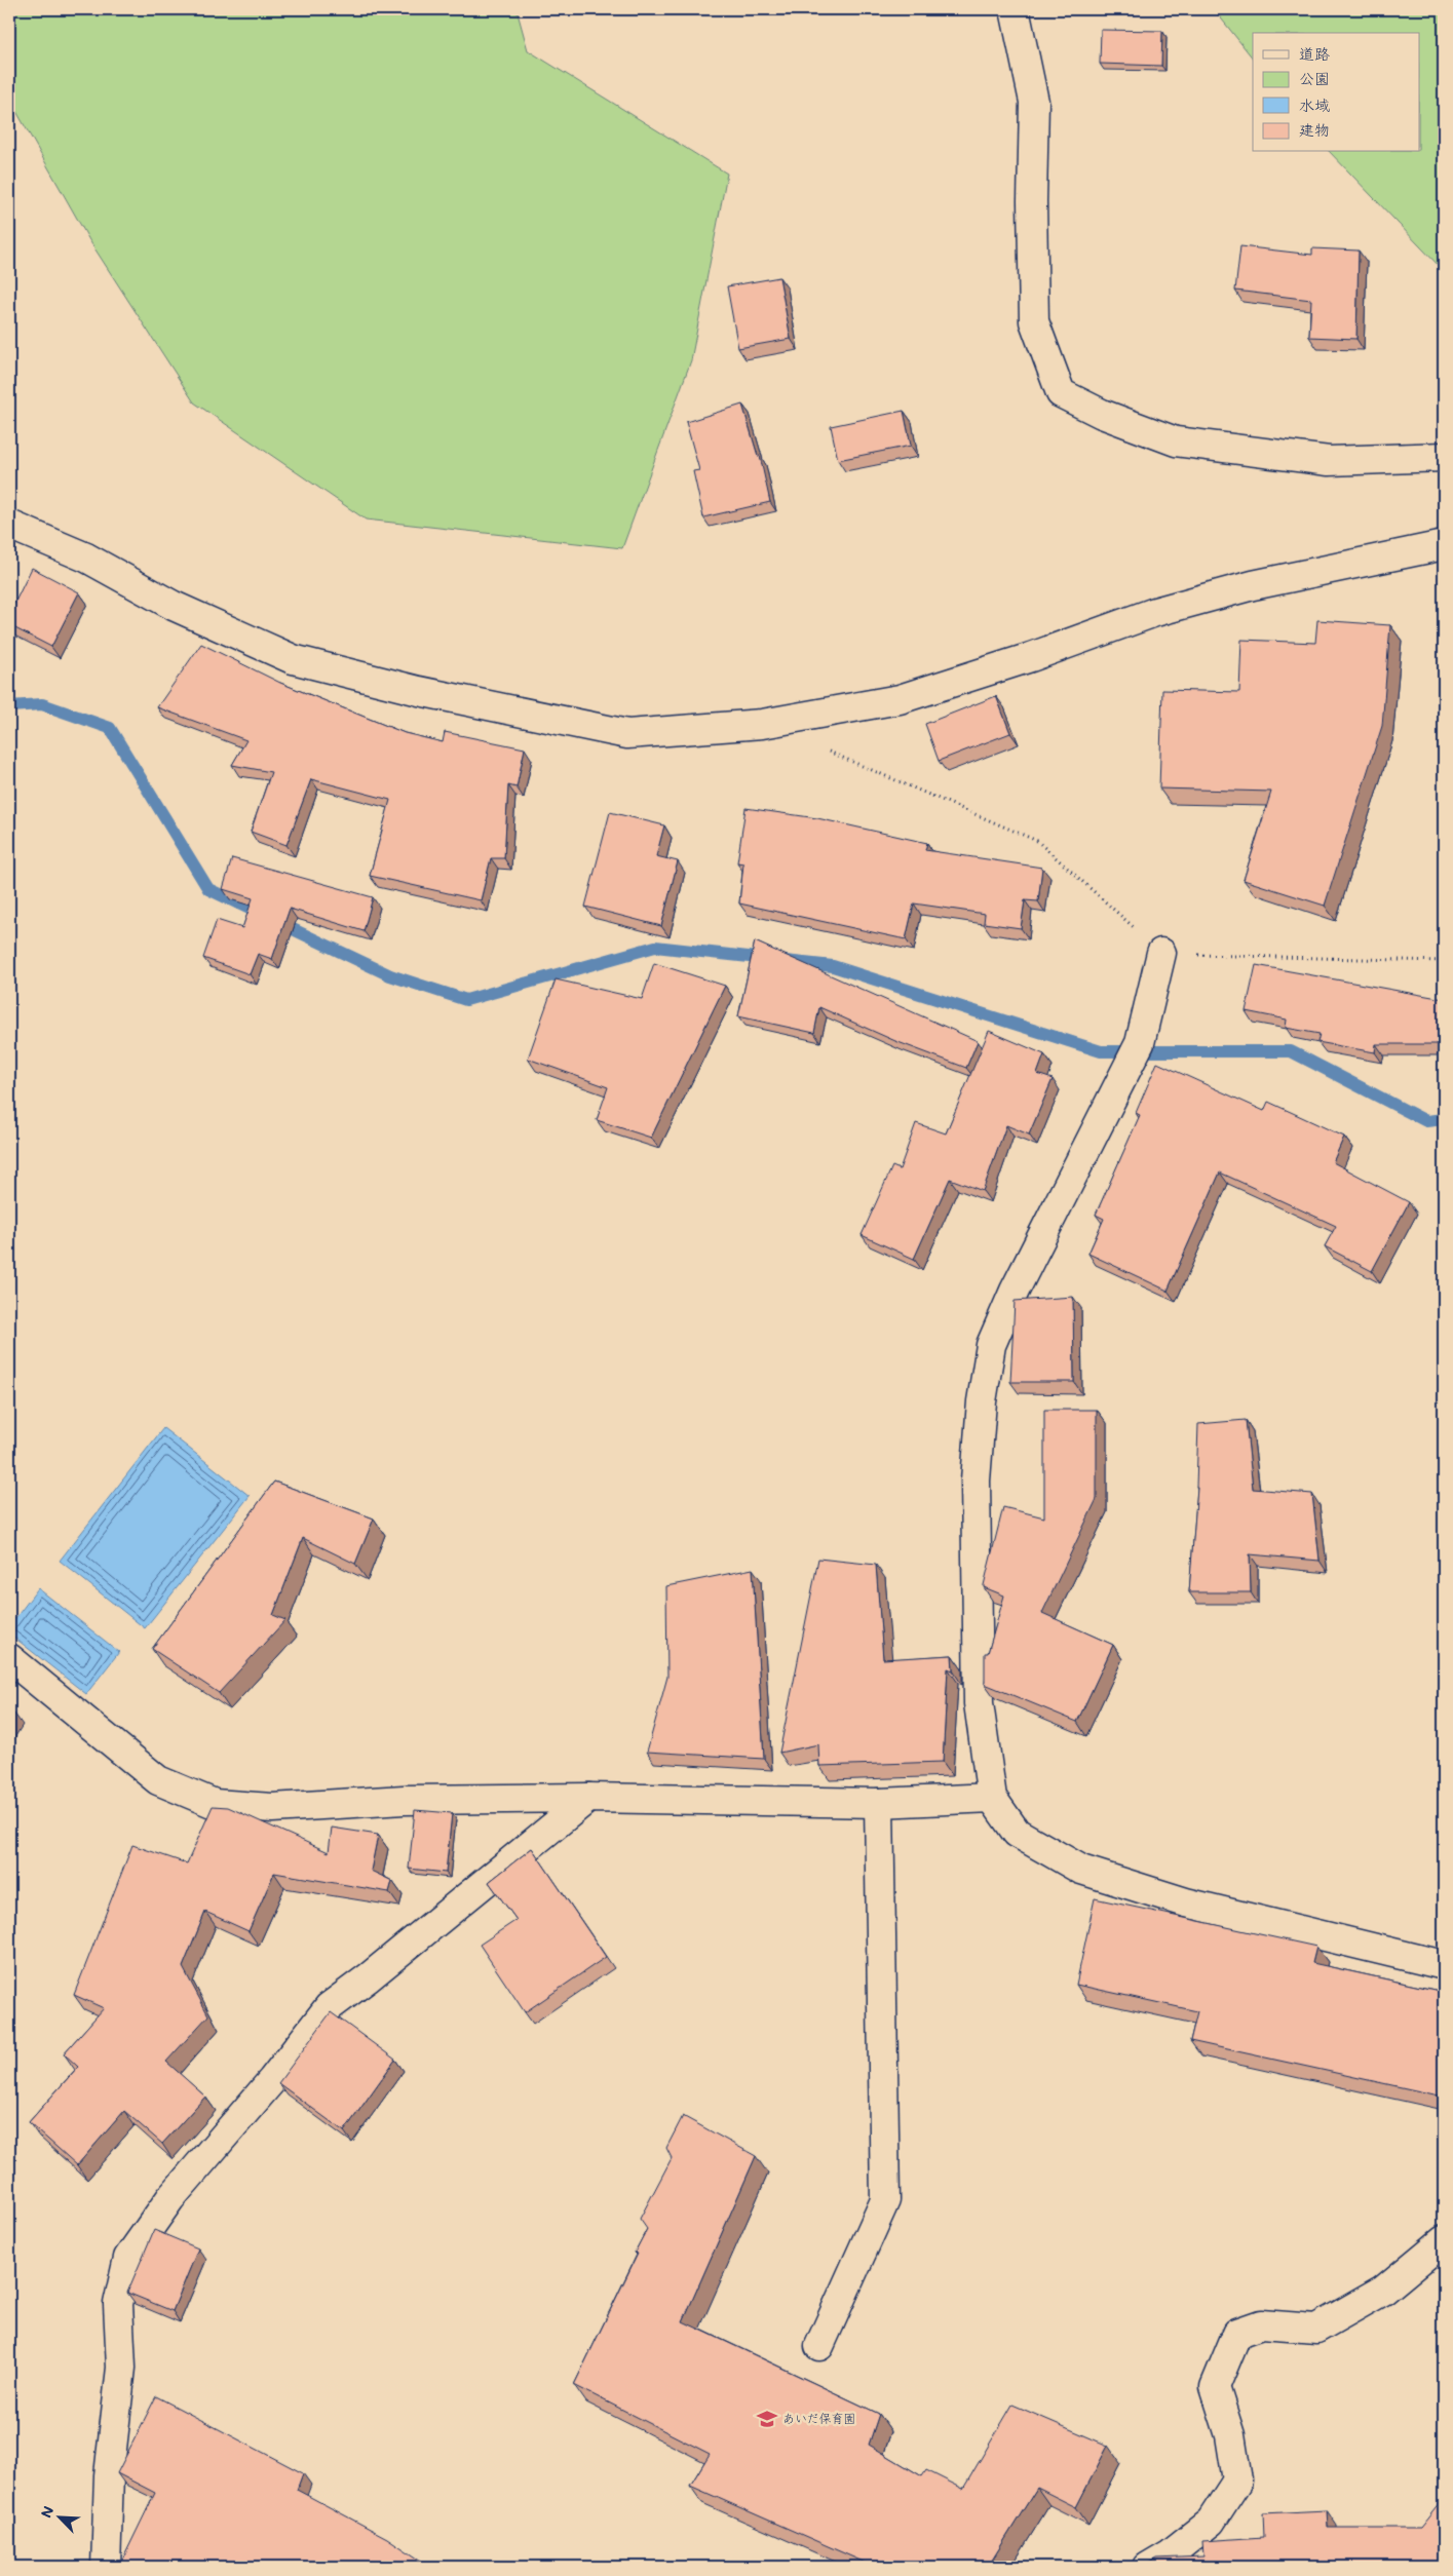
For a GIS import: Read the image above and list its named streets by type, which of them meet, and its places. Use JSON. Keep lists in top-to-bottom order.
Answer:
{
  "places": {
    "school or university": ["あいだ保育園"]
  },
  "legend": [
    "道路",
    "公園",
    "水域",
    "建物"
  ],
  "north": "top left"
}
